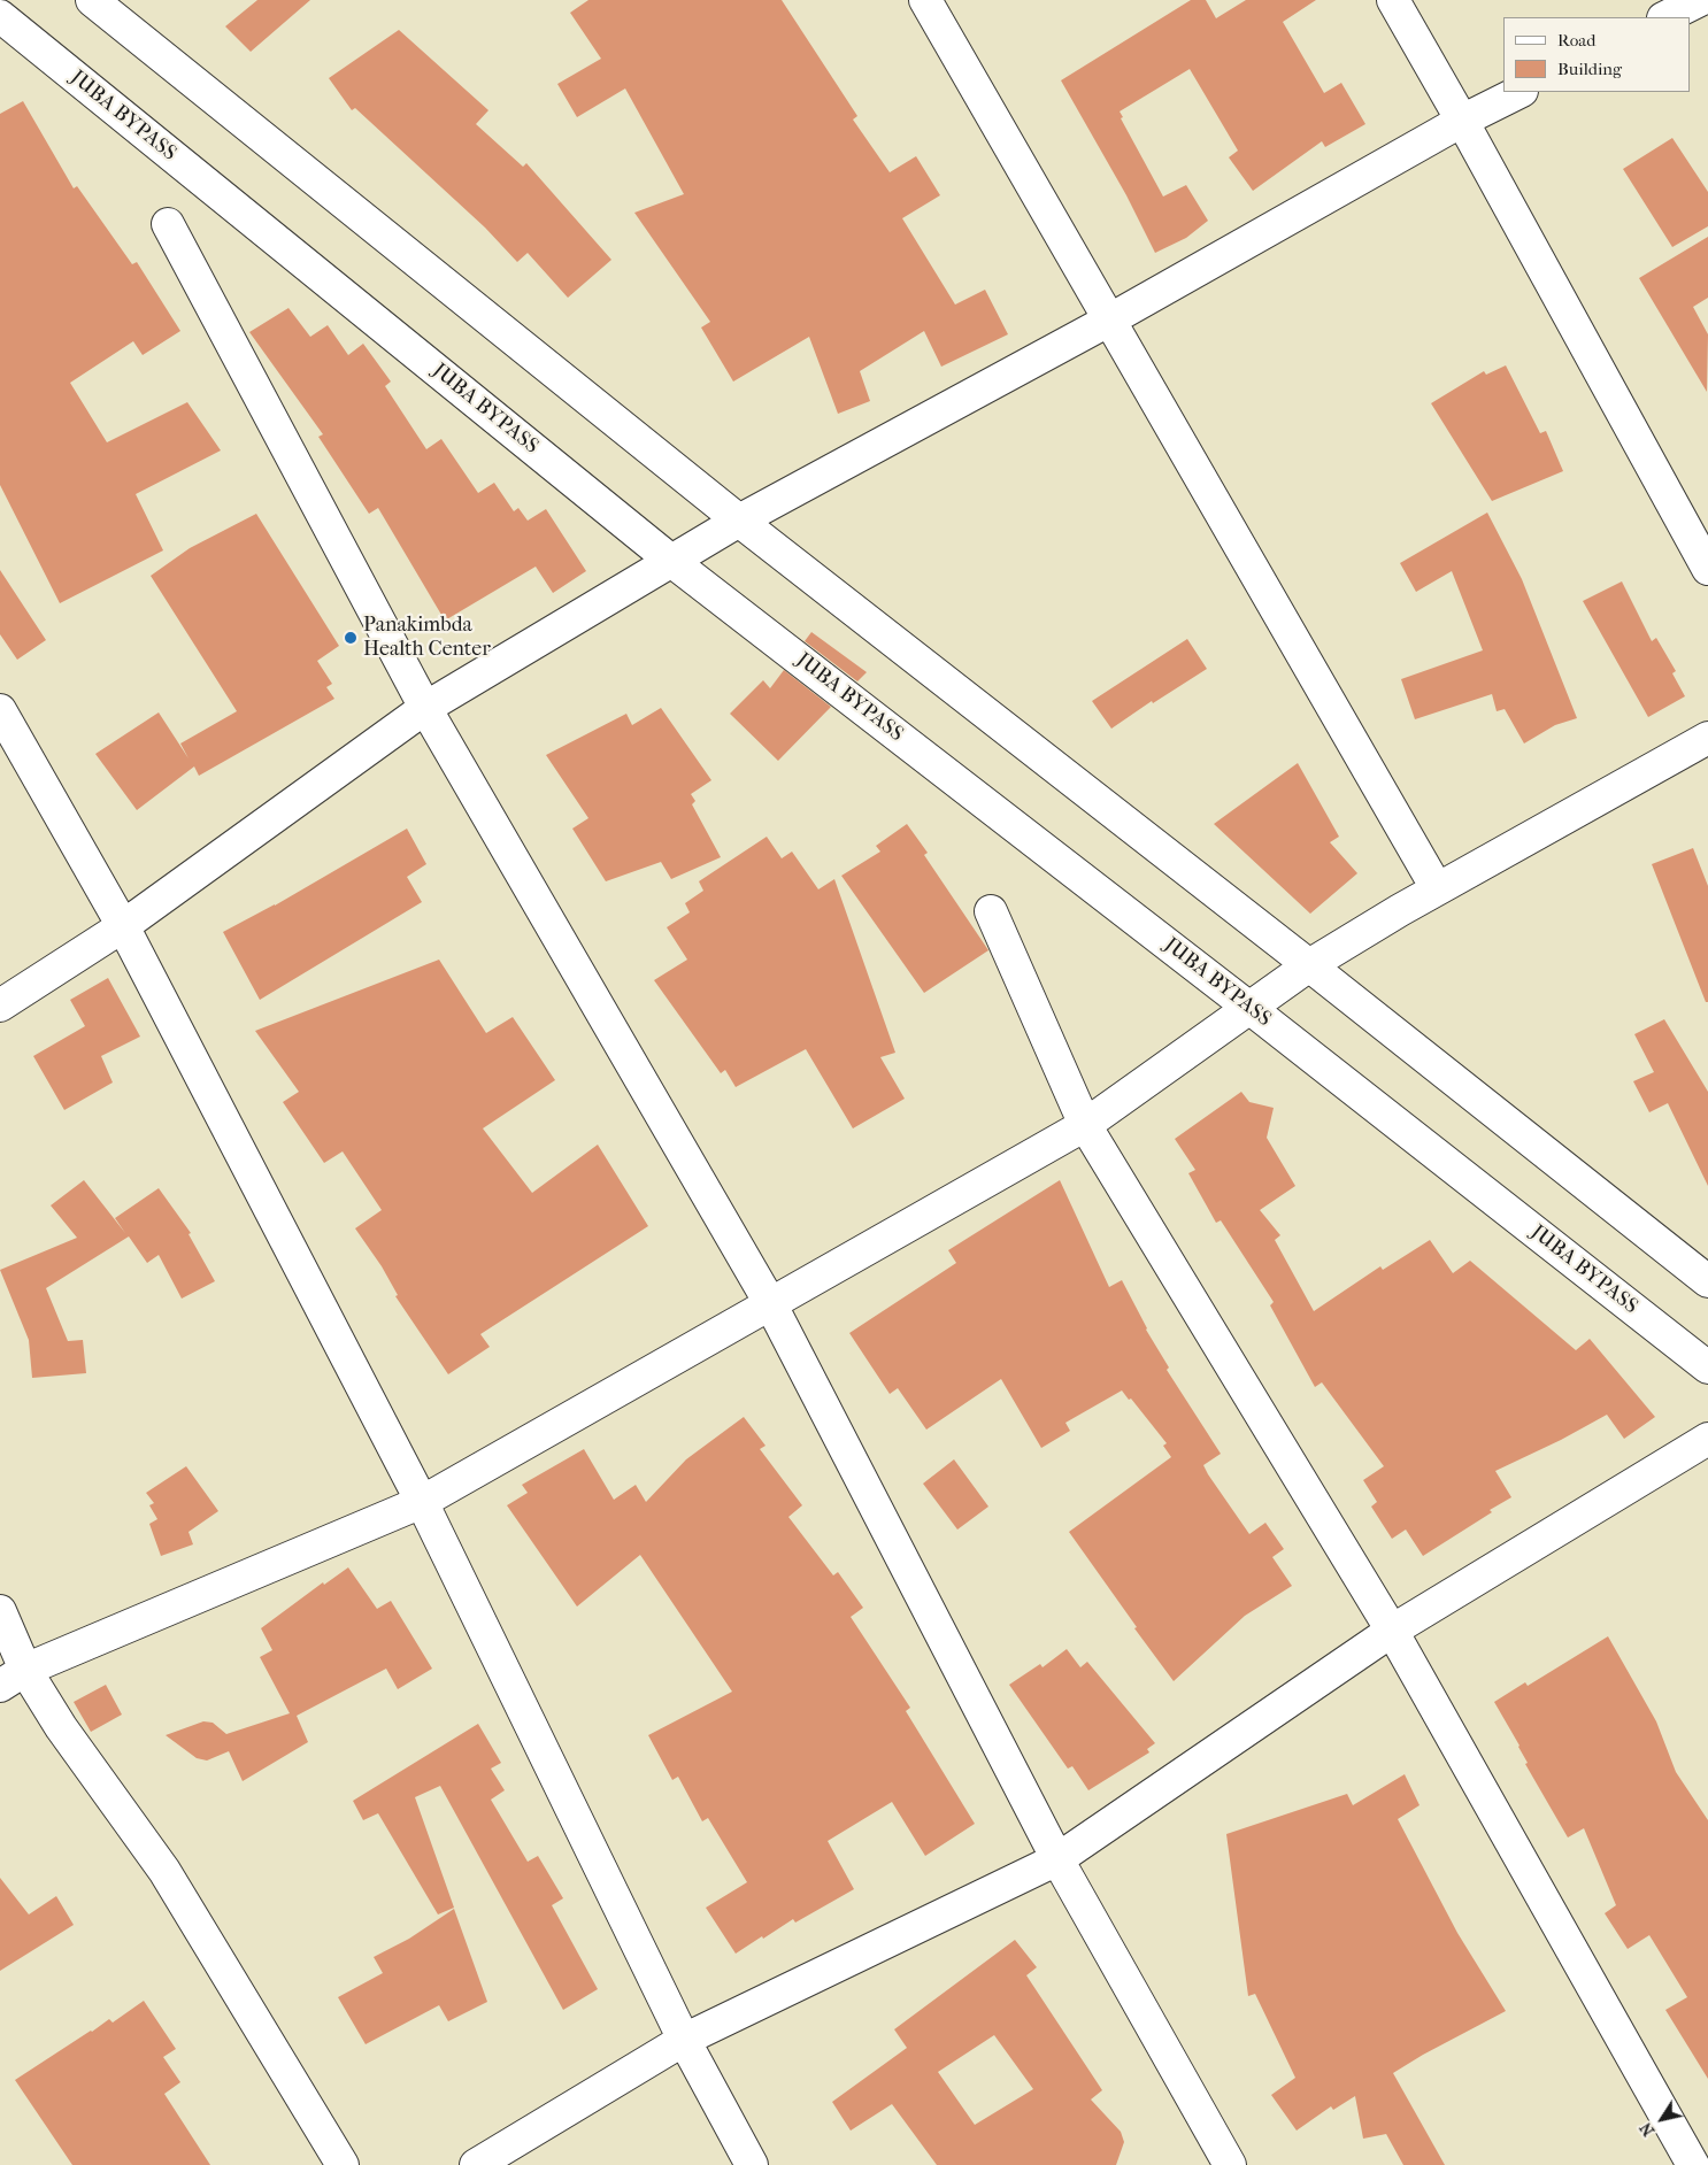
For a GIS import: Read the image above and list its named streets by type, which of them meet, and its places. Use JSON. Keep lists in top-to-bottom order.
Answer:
{
  "streets": {
    "street": ["JUBA BYPASS"]
  },
  "places": ["Panakimbda Health Center"],
  "legend": ["Road", "Building"],
  "north": "bottom left"
}
